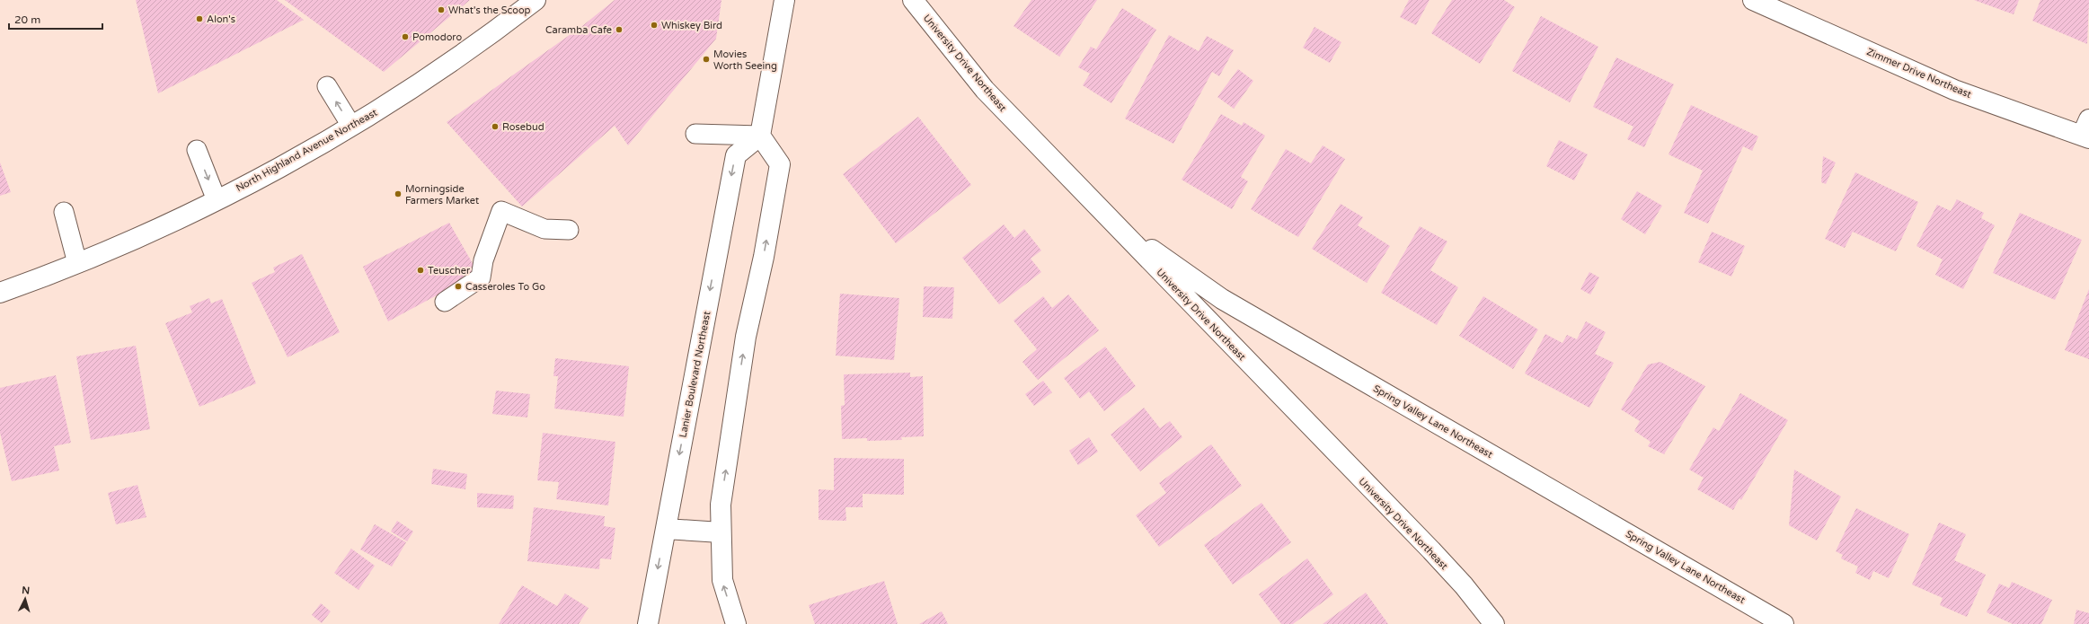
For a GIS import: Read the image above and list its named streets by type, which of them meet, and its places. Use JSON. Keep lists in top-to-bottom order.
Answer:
{
  "streets": {
    "street": [
      "University Drive Northeast",
      "Zimmer Drive Northeast",
      "North Highland Avenue Northeast",
      "Lanier Boulevard Northeast",
      "Spring Valley Lane Northeast"
    ]
  },
  "crossings": [
    ["University Drive Northeast", "Spring Valley Lane Northeast"]
  ],
  "places": [
    "What's the Scoop",
    "Alon's",
    "Whiskey Bird",
    "Caramba Cafe",
    "Pomodoro",
    "Movies Worth Seeing",
    "Rosebud",
    "Morningside Farmers Market",
    "Teuscher",
    "Casseroles To Go"
  ],
  "scale_bar": "20 m",
  "north": "top"
}
